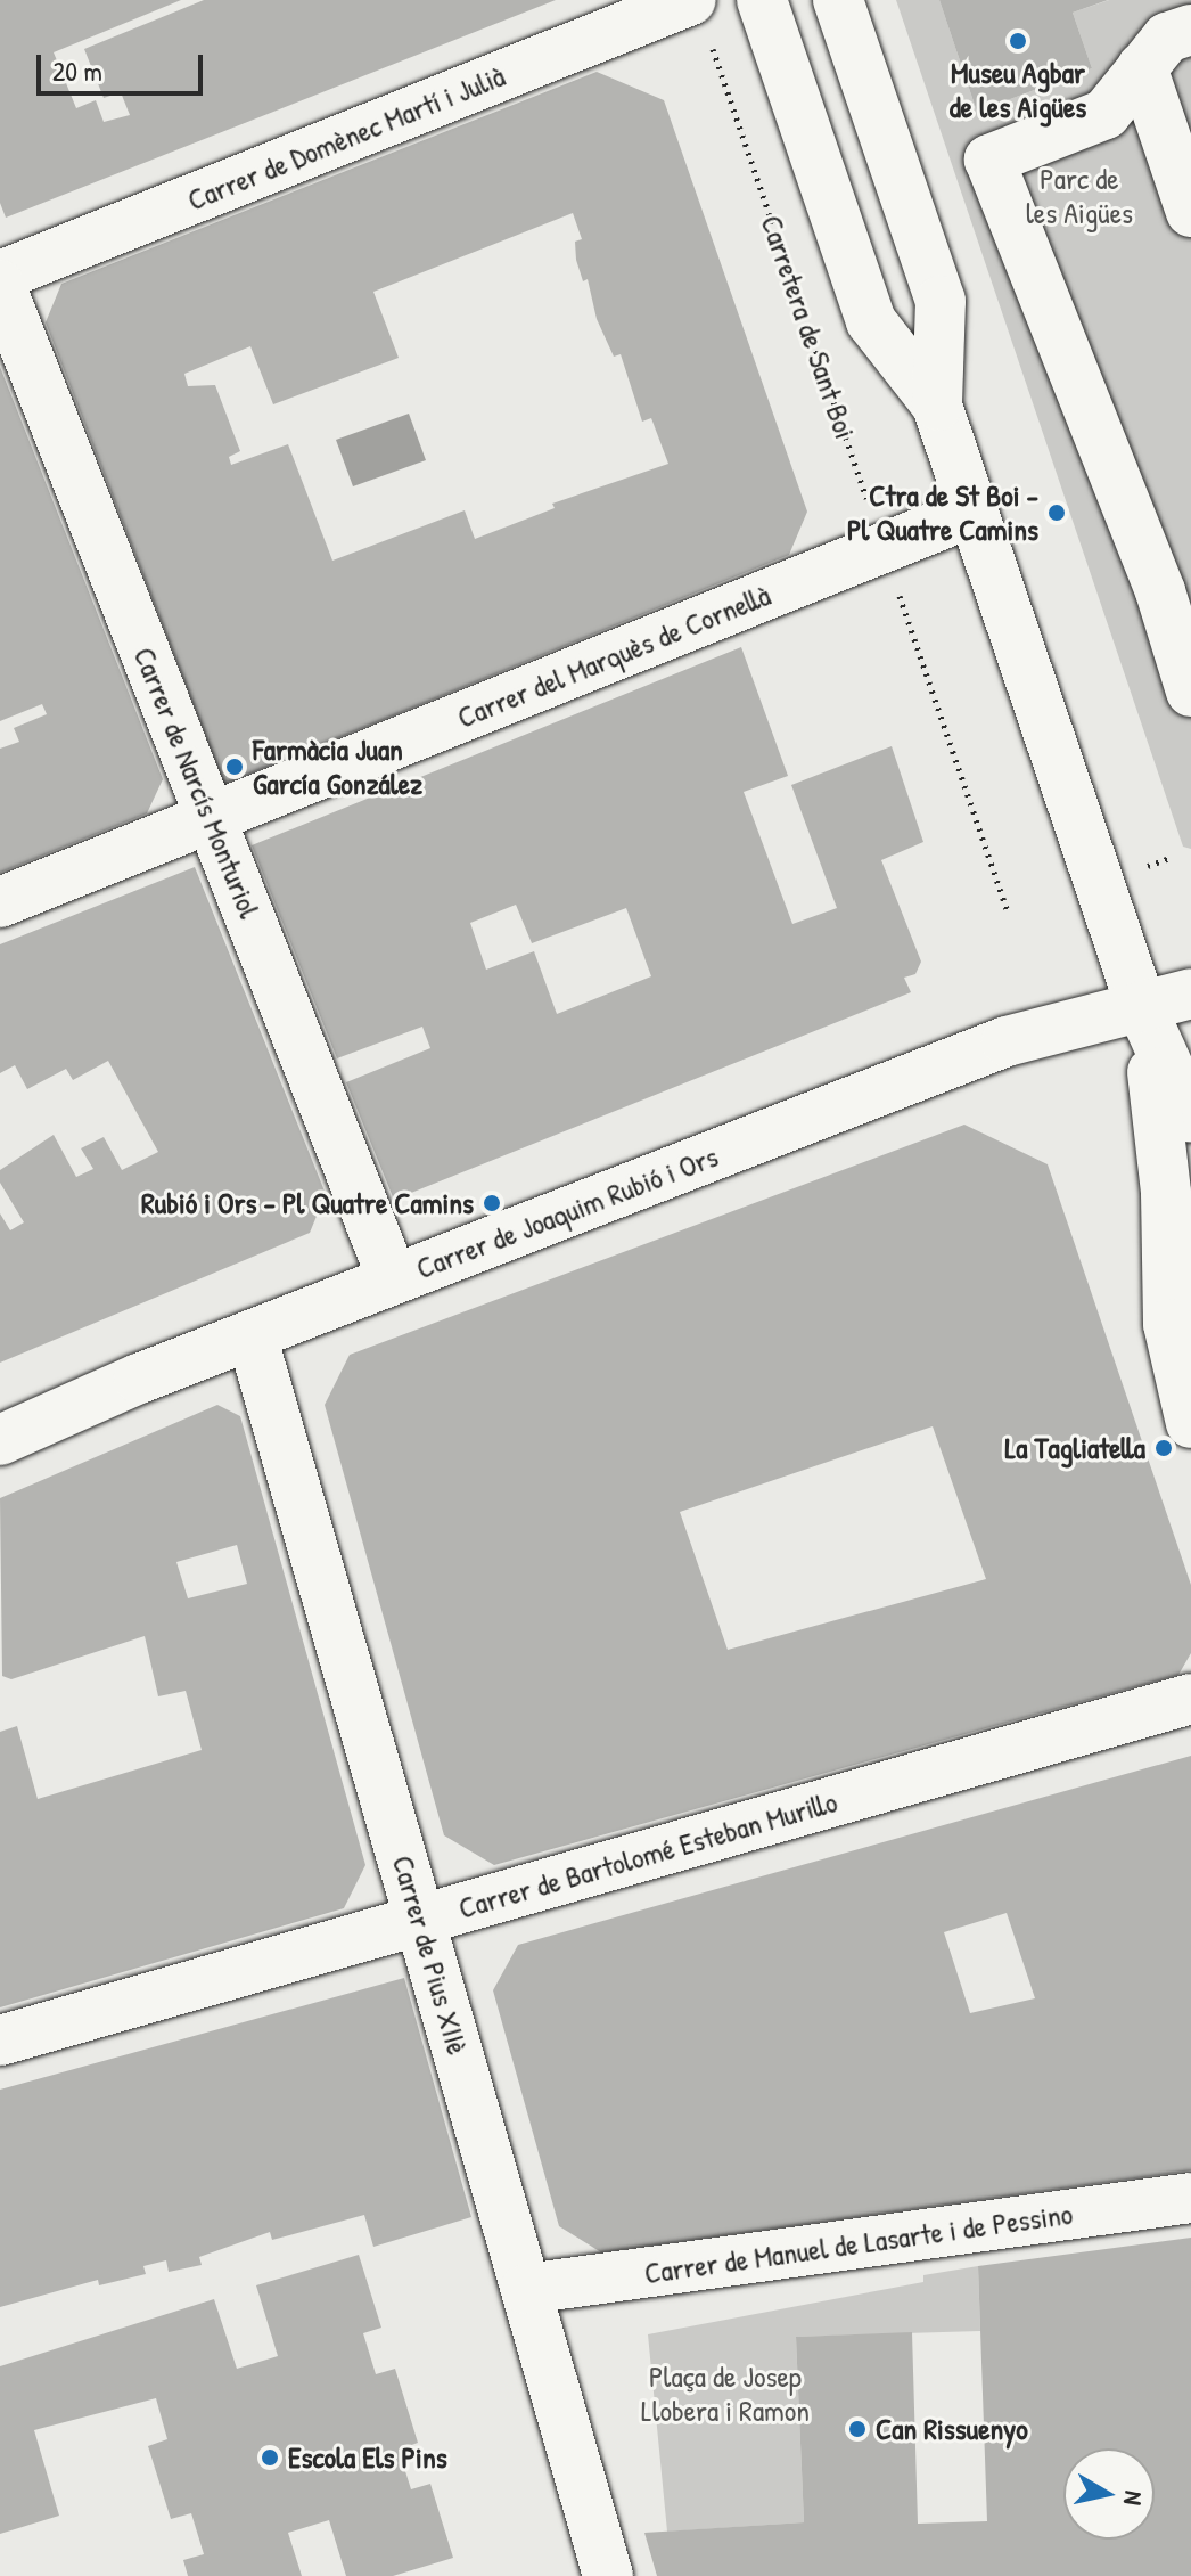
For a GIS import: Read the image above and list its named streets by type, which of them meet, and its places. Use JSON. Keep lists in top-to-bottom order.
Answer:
{
  "streets": {
    "street": [
      "Carrer de Domènec Martí i Julià",
      "Carretera de Sant Boi",
      "Carrer del Marquès de Cornellà",
      "Carrer de Narcís Monturiol",
      "Carrer de Joaquim Rubió i Ors",
      "Carrer de Bartolomé Esteban Murillo",
      "Carrer de Pius XIIè",
      "Carrer de Manuel de Lasarte i de Pessino"
    ]
  },
  "crossings": [
    ["Carrer de Domènec Martí i Julià", "Carretera de Sant Boi"],
    ["Carretera de Sant Boi", "Carrer del Marquès de Cornellà"],
    ["Carretera de Sant Boi", "Carrer de Joaquim Rubió i Ors"],
    ["Carrer del Marquès de Cornellà", "Carrer de Narcís Monturiol"],
    ["Carrer de Narcís Monturiol", "Carrer de Joaquim Rubió i Ors"],
    ["Carrer de Joaquim Rubió i Ors", "Carrer de Pius XIIè"],
    ["Carrer de Bartolomé Esteban Murillo", "Carrer de Pius XIIè"],
    ["Carrer de Pius XIIè", "Carrer de Manuel de Lasarte i de Pessino"]
  ],
  "parks": ["Parc de les Aigües", "Plaça de Josep Llobera i Ramon"],
  "places": [
    "Museu Agbar de les Aigües",
    "Ctra de St Boi - Pl Quatre Camins",
    "Farmàcia Juan García González",
    "Rubió i Ors - Pl Quatre Camins",
    "La Tagliatella",
    "Can Rissuenyo",
    "Escola Els Pins"
  ],
  "scale_bar": "20 m",
  "north": "right"
}
